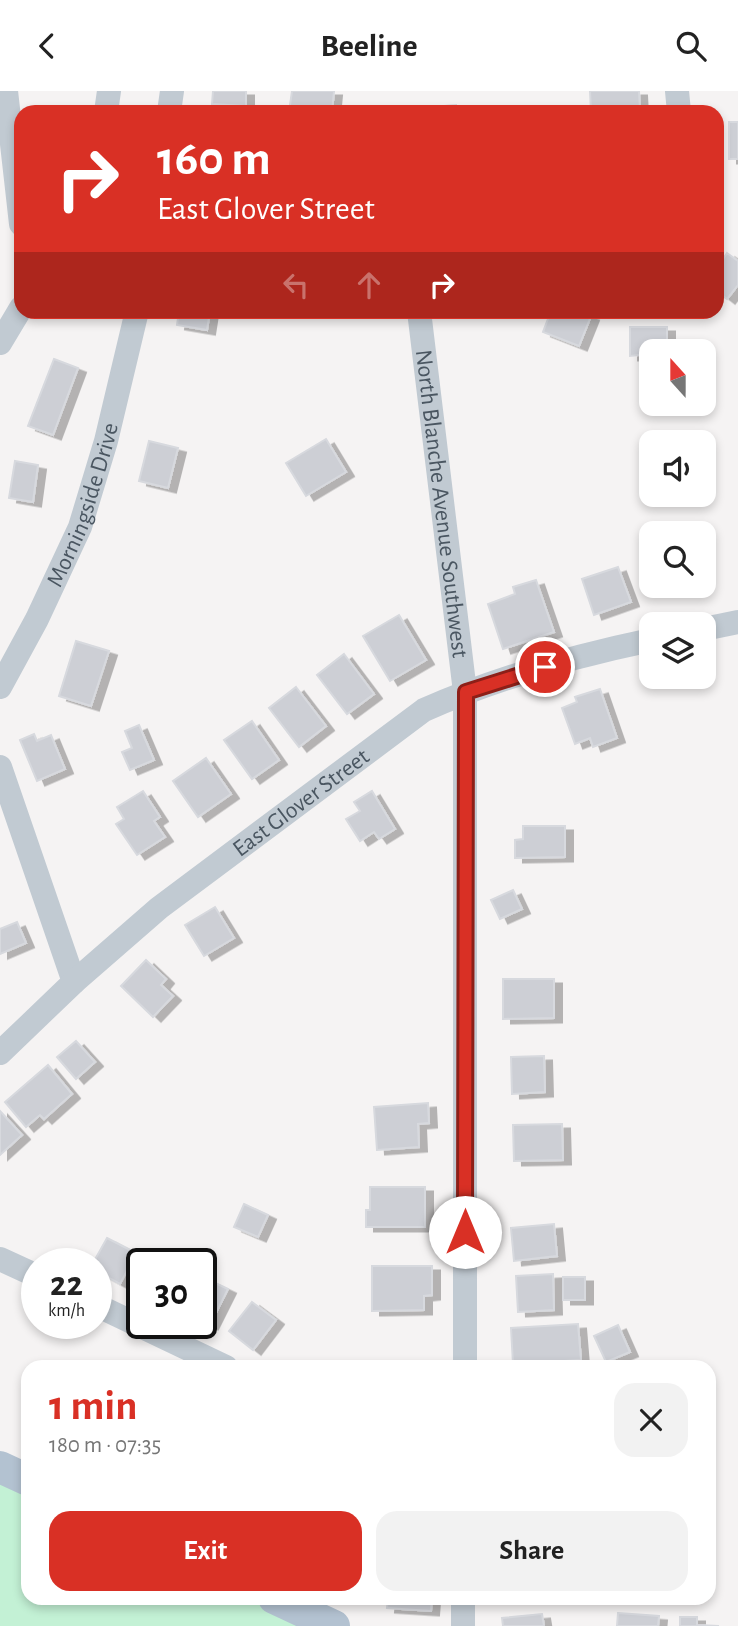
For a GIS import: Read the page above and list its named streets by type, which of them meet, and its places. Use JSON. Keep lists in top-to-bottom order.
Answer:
{
  "streets": {
    "street": ["North Blanche Avenue Southwest", "Morningside Drive", "East Glover Street"]
  },
  "crossings": [
    ["North Blanche Avenue Southwest", "East Glover Street"]
  ],
  "north": "top",
  "page": {
    "header": "Beeline",
    "turn": ["160 m", "East Glover Street"],
    "speed": "22 km/h",
    "limit": "30",
    "heading": ["1 min", "180 m · 07:35"],
    "buttons": ["Exit", "Share"]
  }
}
